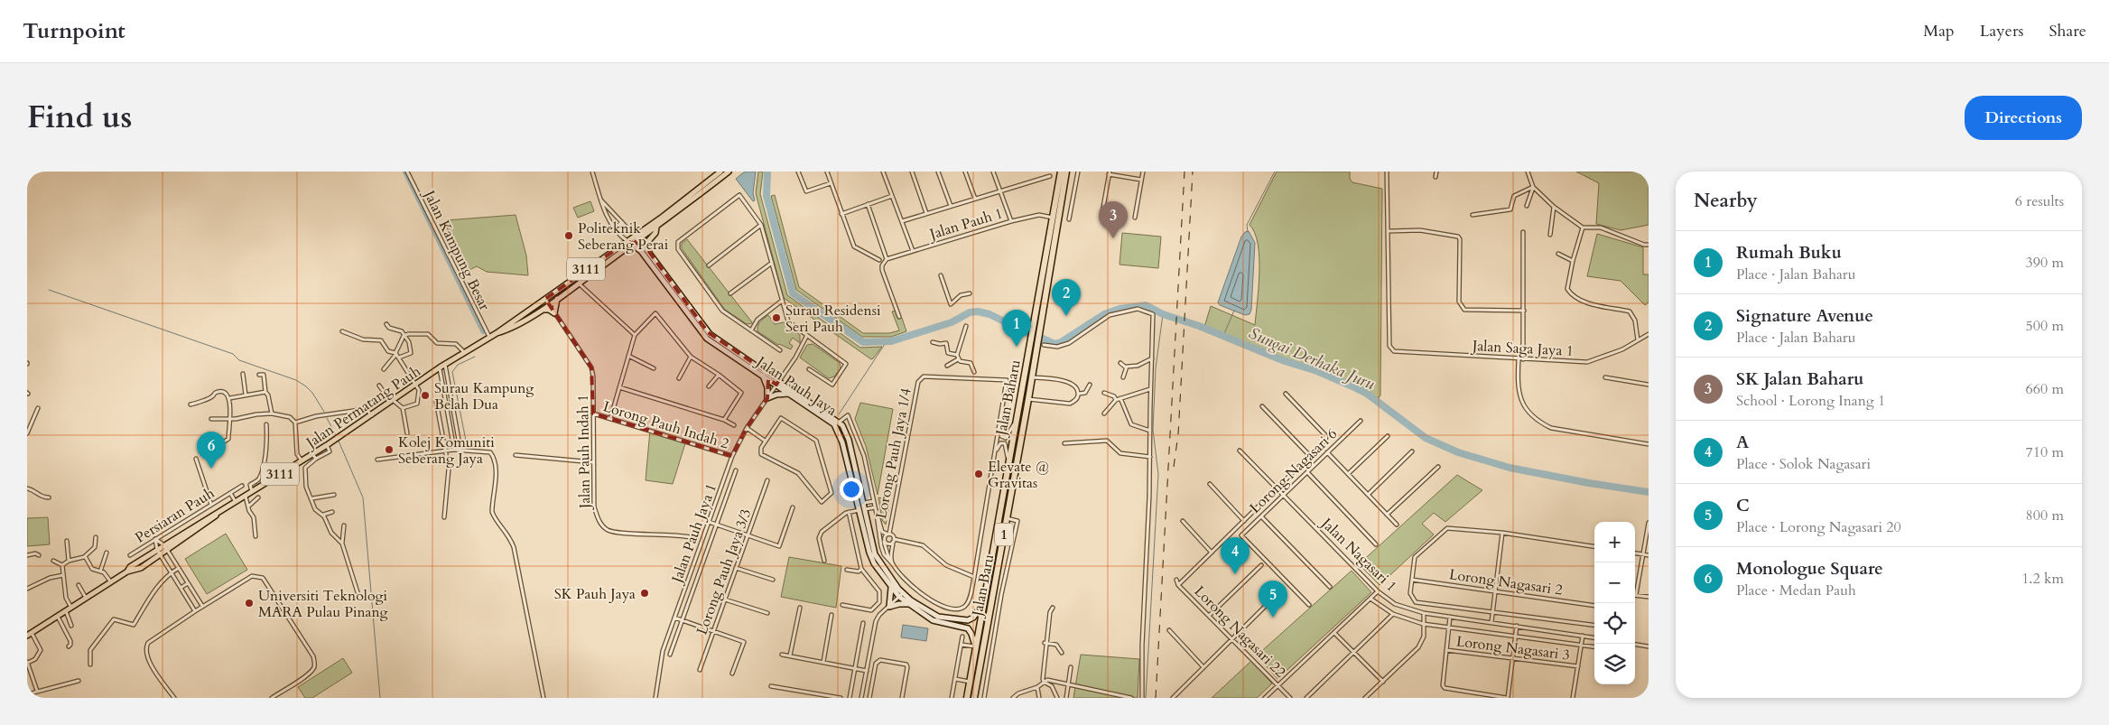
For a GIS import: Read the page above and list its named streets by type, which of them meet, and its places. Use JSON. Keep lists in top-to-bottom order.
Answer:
{
  "streets": {
    "highway": ["Jalan Baharu", "1", "Jalan Baru"],
    "main road": ["3111", "Jalan Permatang Pauh"],
    "street": [
      "Jalan Pauh 1",
      "Jalan Kampung Besar",
      "Jalan Saga Jaya 1",
      "Jalan Pauh Jaya",
      "Lorong Pauh Indah 2",
      "Jalan Pauh Indah 1",
      "Lorong Pauh Jaya 1/4",
      "Lorong Nagasari 6",
      "Persiaran Pauh",
      "Jalan Pauh Jaya 1",
      "Jalan Nagasari 1",
      "Lorong Pauh Jaya 3/3",
      "Lorong Nagasari 2",
      "Lorong Nagasari 22",
      "Lorong Nagasari 3"
    ]
  },
  "crossings": [
    ["Jalan Pauh 1", "Jalan Baharu"],
    ["Jalan Kampung Besar", "Jalan Permatang Pauh"],
    ["Jalan Pauh Jaya", "Jalan Baharu"],
    ["Jalan Pauh Jaya", "Jalan Permatang Pauh"],
    ["Jalan Pauh Jaya", "Jalan Pauh Jaya 1"],
    ["Jalan Pauh Jaya", "Jalan Baru"],
    ["Jalan Baharu", "Jalan Baru"],
    ["Jalan Permatang Pauh", "Jalan Pauh Indah 1"],
    ["Jalan Permatang Pauh", "Persiaran Pauh"],
    ["Lorong Pauh Indah 2", "Jalan Pauh Indah 1"],
    ["Lorong Pauh Indah 2", "Jalan Pauh Jaya 1"],
    ["Lorong Nagasari 6", "Jalan Nagasari 1"]
  ],
  "water": ["Sungai Derhaka Juru"],
  "places": [
    "Politeknik Seberang Perai",
    "Surau Residensi Seri Pauh",
    "Surau Kampung Belah Dua",
    "Kolej Komuniti Seberang Jaya",
    "Elevate @ Gravitas",
    "SK Pauh Jaya",
    "Universiti Teknologi MARA Pulau Pinang"
  ],
  "page": {
    "header": "Turnpoint",
    "nav": ["Map", "Layers", "Share"],
    "title": "Find us",
    "buttons": "Directions",
    "heading": ["Nearby", "6 results"],
    "pins": [
      "3",
      "2",
      "1",
      "6",
      "4",
      "5"
    ],
    "list": [
      {
        "mark": "1",
        "name": "Rumah Buku",
        "note": "Place · Jalan Baharu",
        "value": "390 m"
      },
      {
        "mark": "2",
        "name": "Signature Avenue",
        "note": "Place · Jalan Baharu",
        "value": "500 m"
      },
      {
        "mark": "3",
        "name": "SK Jalan Baharu",
        "note": "School · Lorong Inang 1",
        "value": "660 m"
      },
      {
        "mark": "4",
        "name": "A",
        "note": "Place · Solok Nagasari",
        "value": "710 m"
      },
      {
        "mark": "5",
        "name": "C",
        "note": "Place · Lorong Nagasari 20",
        "value": "800 m"
      },
      {
        "mark": "6",
        "name": "Monologue Square",
        "note": "Place · Medan Pauh",
        "value": "1.2 km"
      }
    ],
    "map_buttons": ["+", "−"]
  }
}
